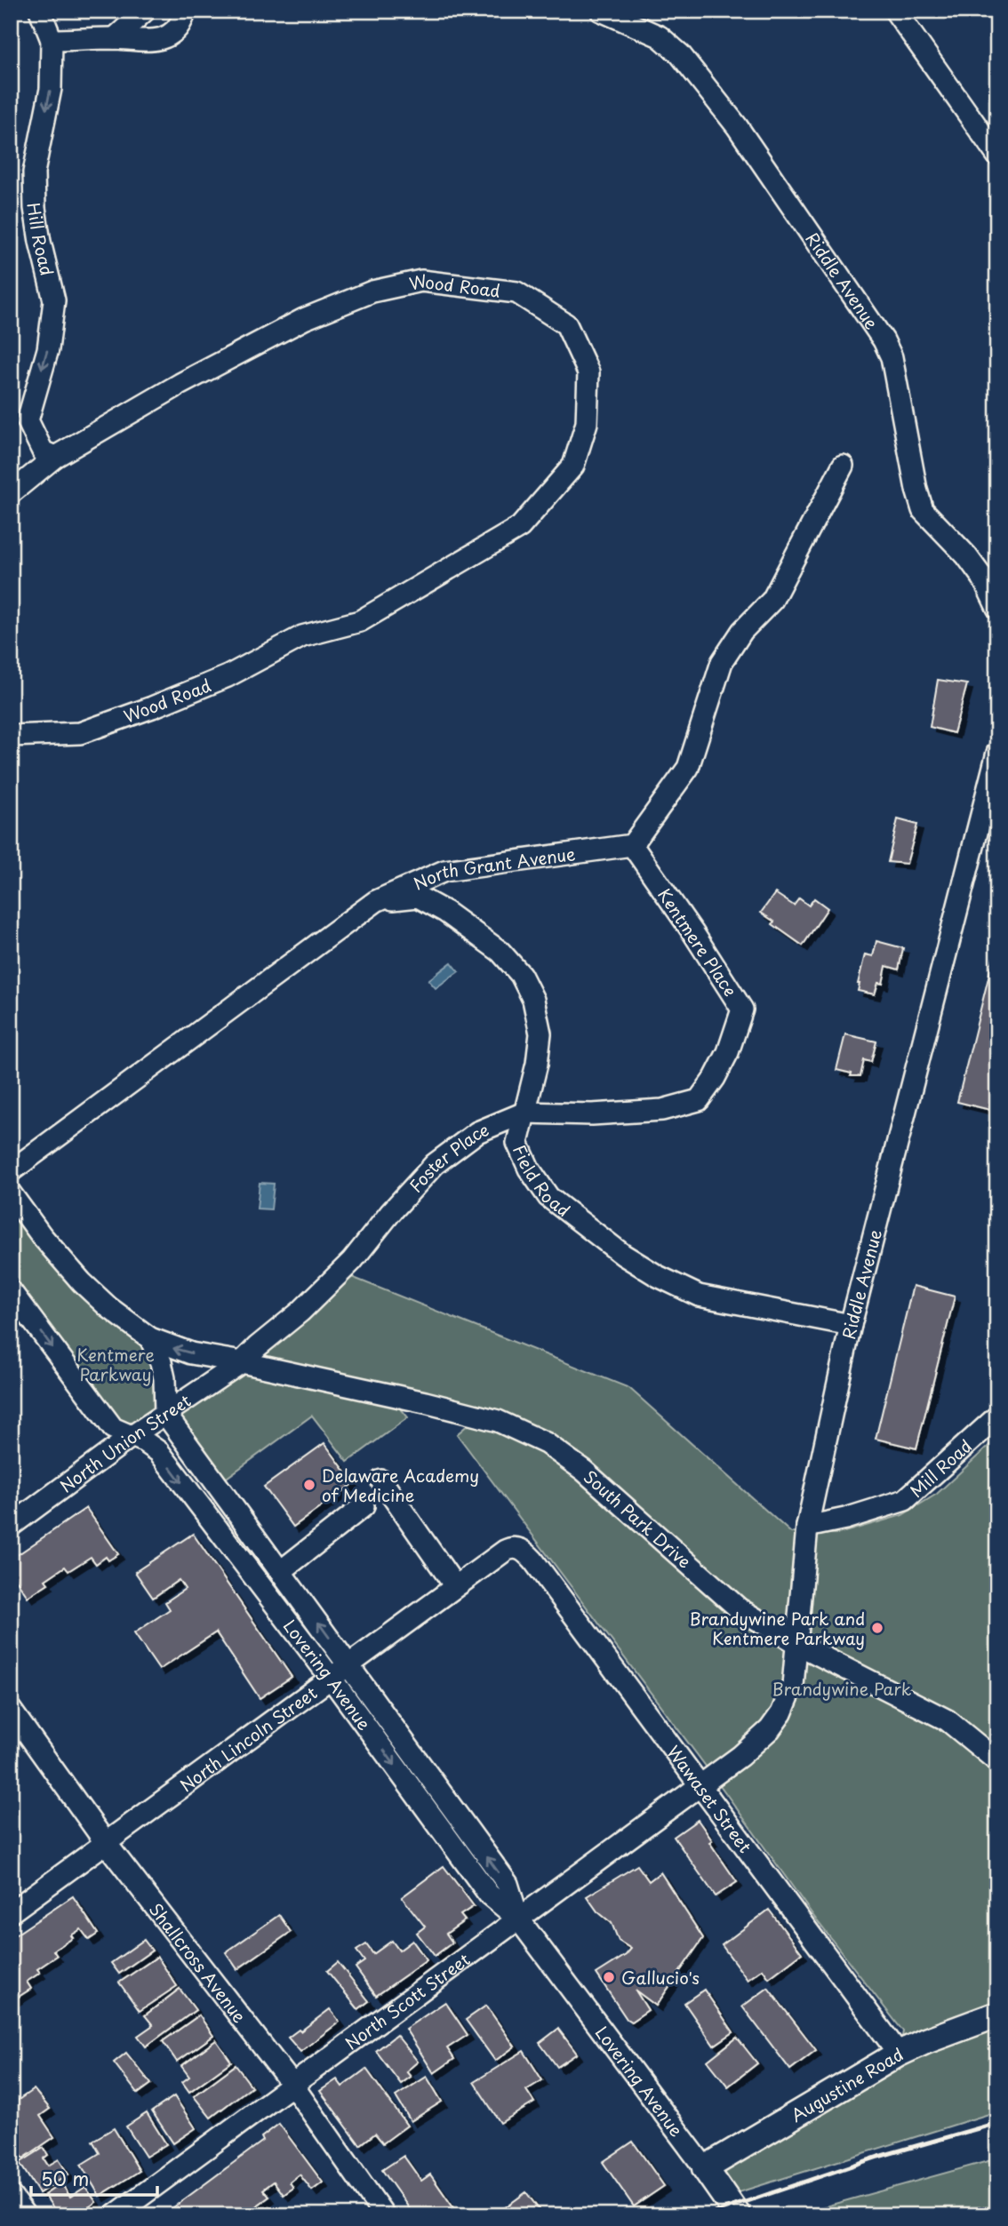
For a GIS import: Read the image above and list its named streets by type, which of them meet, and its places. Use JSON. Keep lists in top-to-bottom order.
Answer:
{
  "streets": {
    "street": [
      "Hill Road",
      "Riddle Avenue",
      "Wood Road",
      "North Grant Avenue",
      "Kentmere Place",
      "Foster Place",
      "Field Road",
      "North Union Street",
      "Mill Road",
      "South Park Drive",
      "Lovering Avenue",
      "North Lincoln Street",
      "Wawaset Street",
      "Shallcross Avenue",
      "North Scott Street",
      "Augustine Road"
    ]
  },
  "crossings": [
    ["Hill Road", "Wood Road"],
    ["Riddle Avenue", "Field Road"],
    ["Riddle Avenue", "Mill Road"],
    ["Riddle Avenue", "South Park Drive"],
    ["Riddle Avenue", "Wawaset Street"],
    ["Riddle Avenue", "North Scott Street"],
    ["North Grant Avenue", "Kentmere Place"],
    ["North Grant Avenue", "Field Road"],
    ["Kentmere Place", "Foster Place"],
    ["Foster Place", "Field Road"],
    ["Foster Place", "North Union Street"],
    ["Foster Place", "South Park Drive"],
    ["North Union Street", "South Park Drive"],
    ["North Union Street", "Lovering Avenue"],
    ["Lovering Avenue", "North Lincoln Street"],
    ["Lovering Avenue", "North Scott Street"],
    ["Lovering Avenue", "Augustine Road"],
    ["North Lincoln Street", "Wawaset Street"],
    ["North Lincoln Street", "Shallcross Avenue"],
    ["Wawaset Street", "North Scott Street"],
    ["Wawaset Street", "Augustine Road"],
    ["Shallcross Avenue", "North Scott Street"]
  ],
  "one_way": ["Hill Road"],
  "parks": ["Kentmere Parkway", "Brandywine Park"],
  "places": ["Delaware Academy of Medicine", "Brandywine Park and Kentmere Parkway", "Gallucio's"],
  "scale_bar": "50 m"
}
